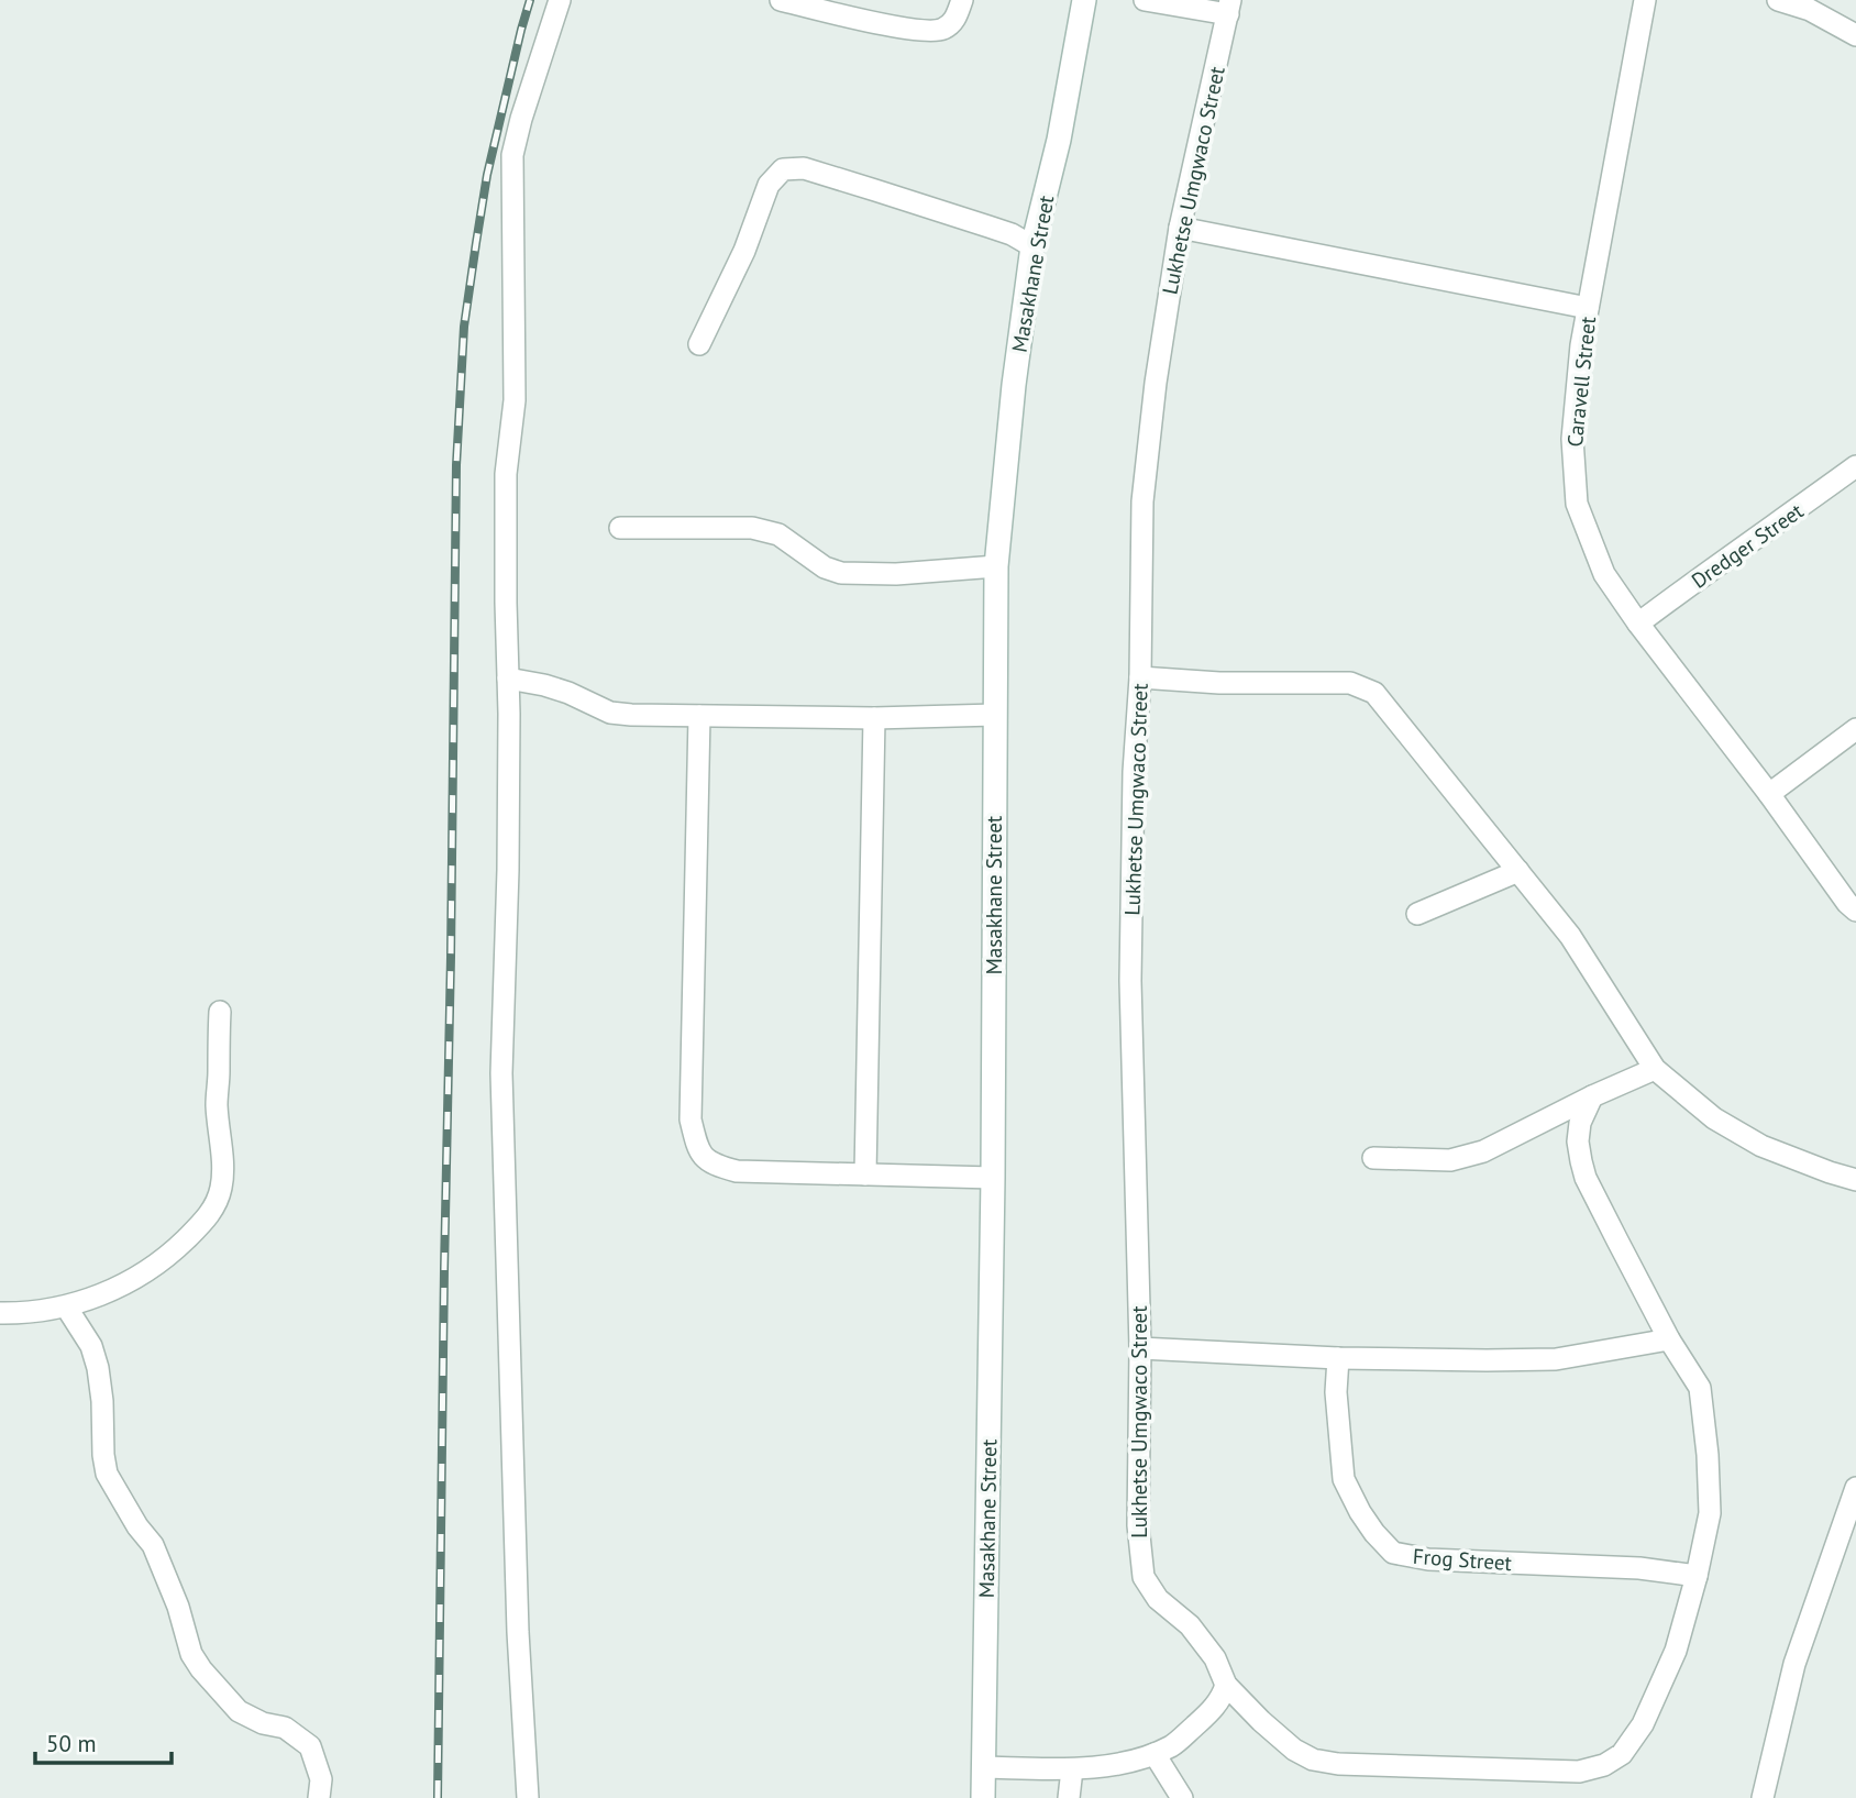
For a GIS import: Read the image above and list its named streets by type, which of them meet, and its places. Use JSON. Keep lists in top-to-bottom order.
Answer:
{
  "streets": {
    "street": [
      "Lukhetse Umgwaco Street",
      "Masakhane Street",
      "Caravell Street",
      "Dredger Street",
      "Frog Street"
    ]
  },
  "crossings": [
    ["Lukhetse Umgwaco Street", "Frog Street"],
    ["Caravell Street", "Dredger Street"]
  ],
  "scale_bar": "50 m"
}
